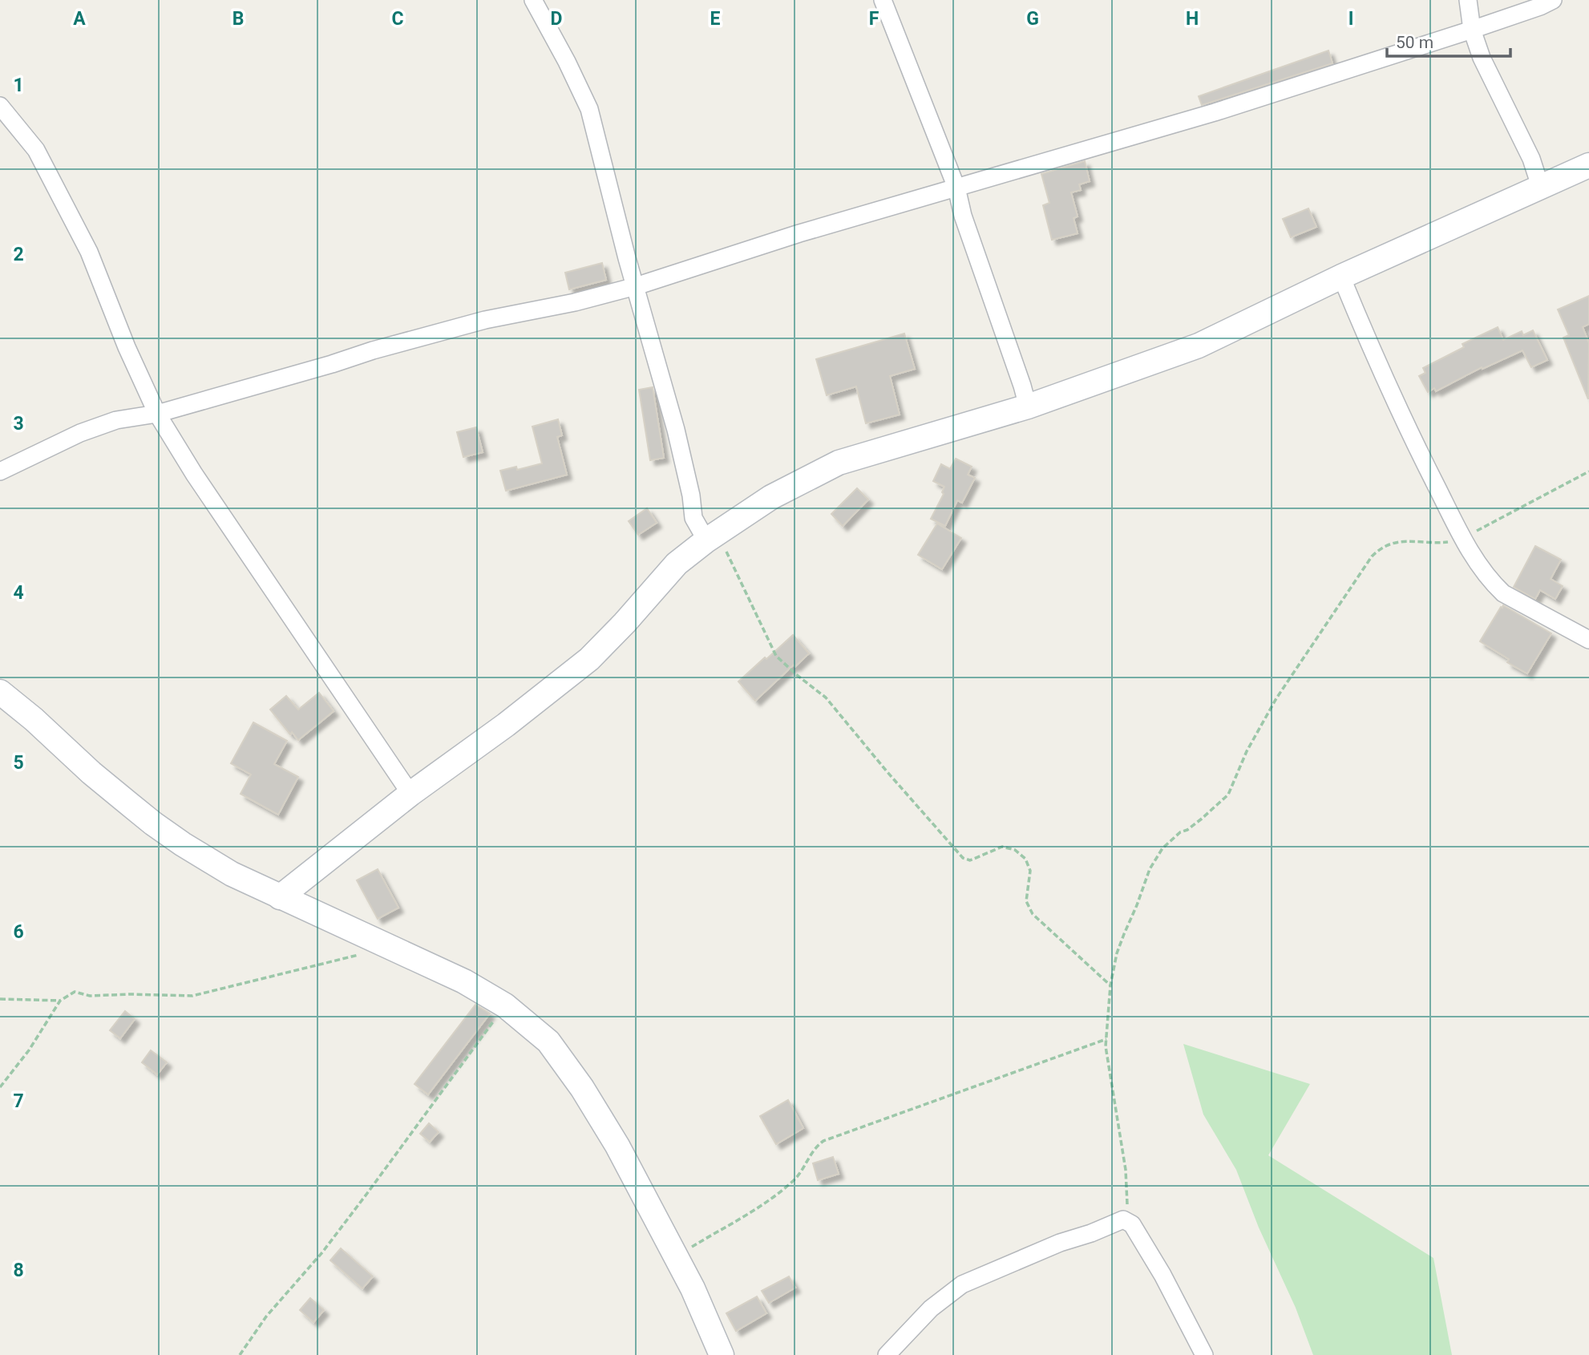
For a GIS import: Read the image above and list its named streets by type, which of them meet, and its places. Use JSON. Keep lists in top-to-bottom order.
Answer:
{
  "scale_bar": "50 m",
  "grid": {
    "columns": [
      "A",
      "B",
      "C",
      "D",
      "E",
      "F",
      "G",
      "H",
      "I"
    ],
    "rows": [
      "1",
      "2",
      "3",
      "4",
      "5",
      "6",
      "7",
      "8"
    ]
  }
}
